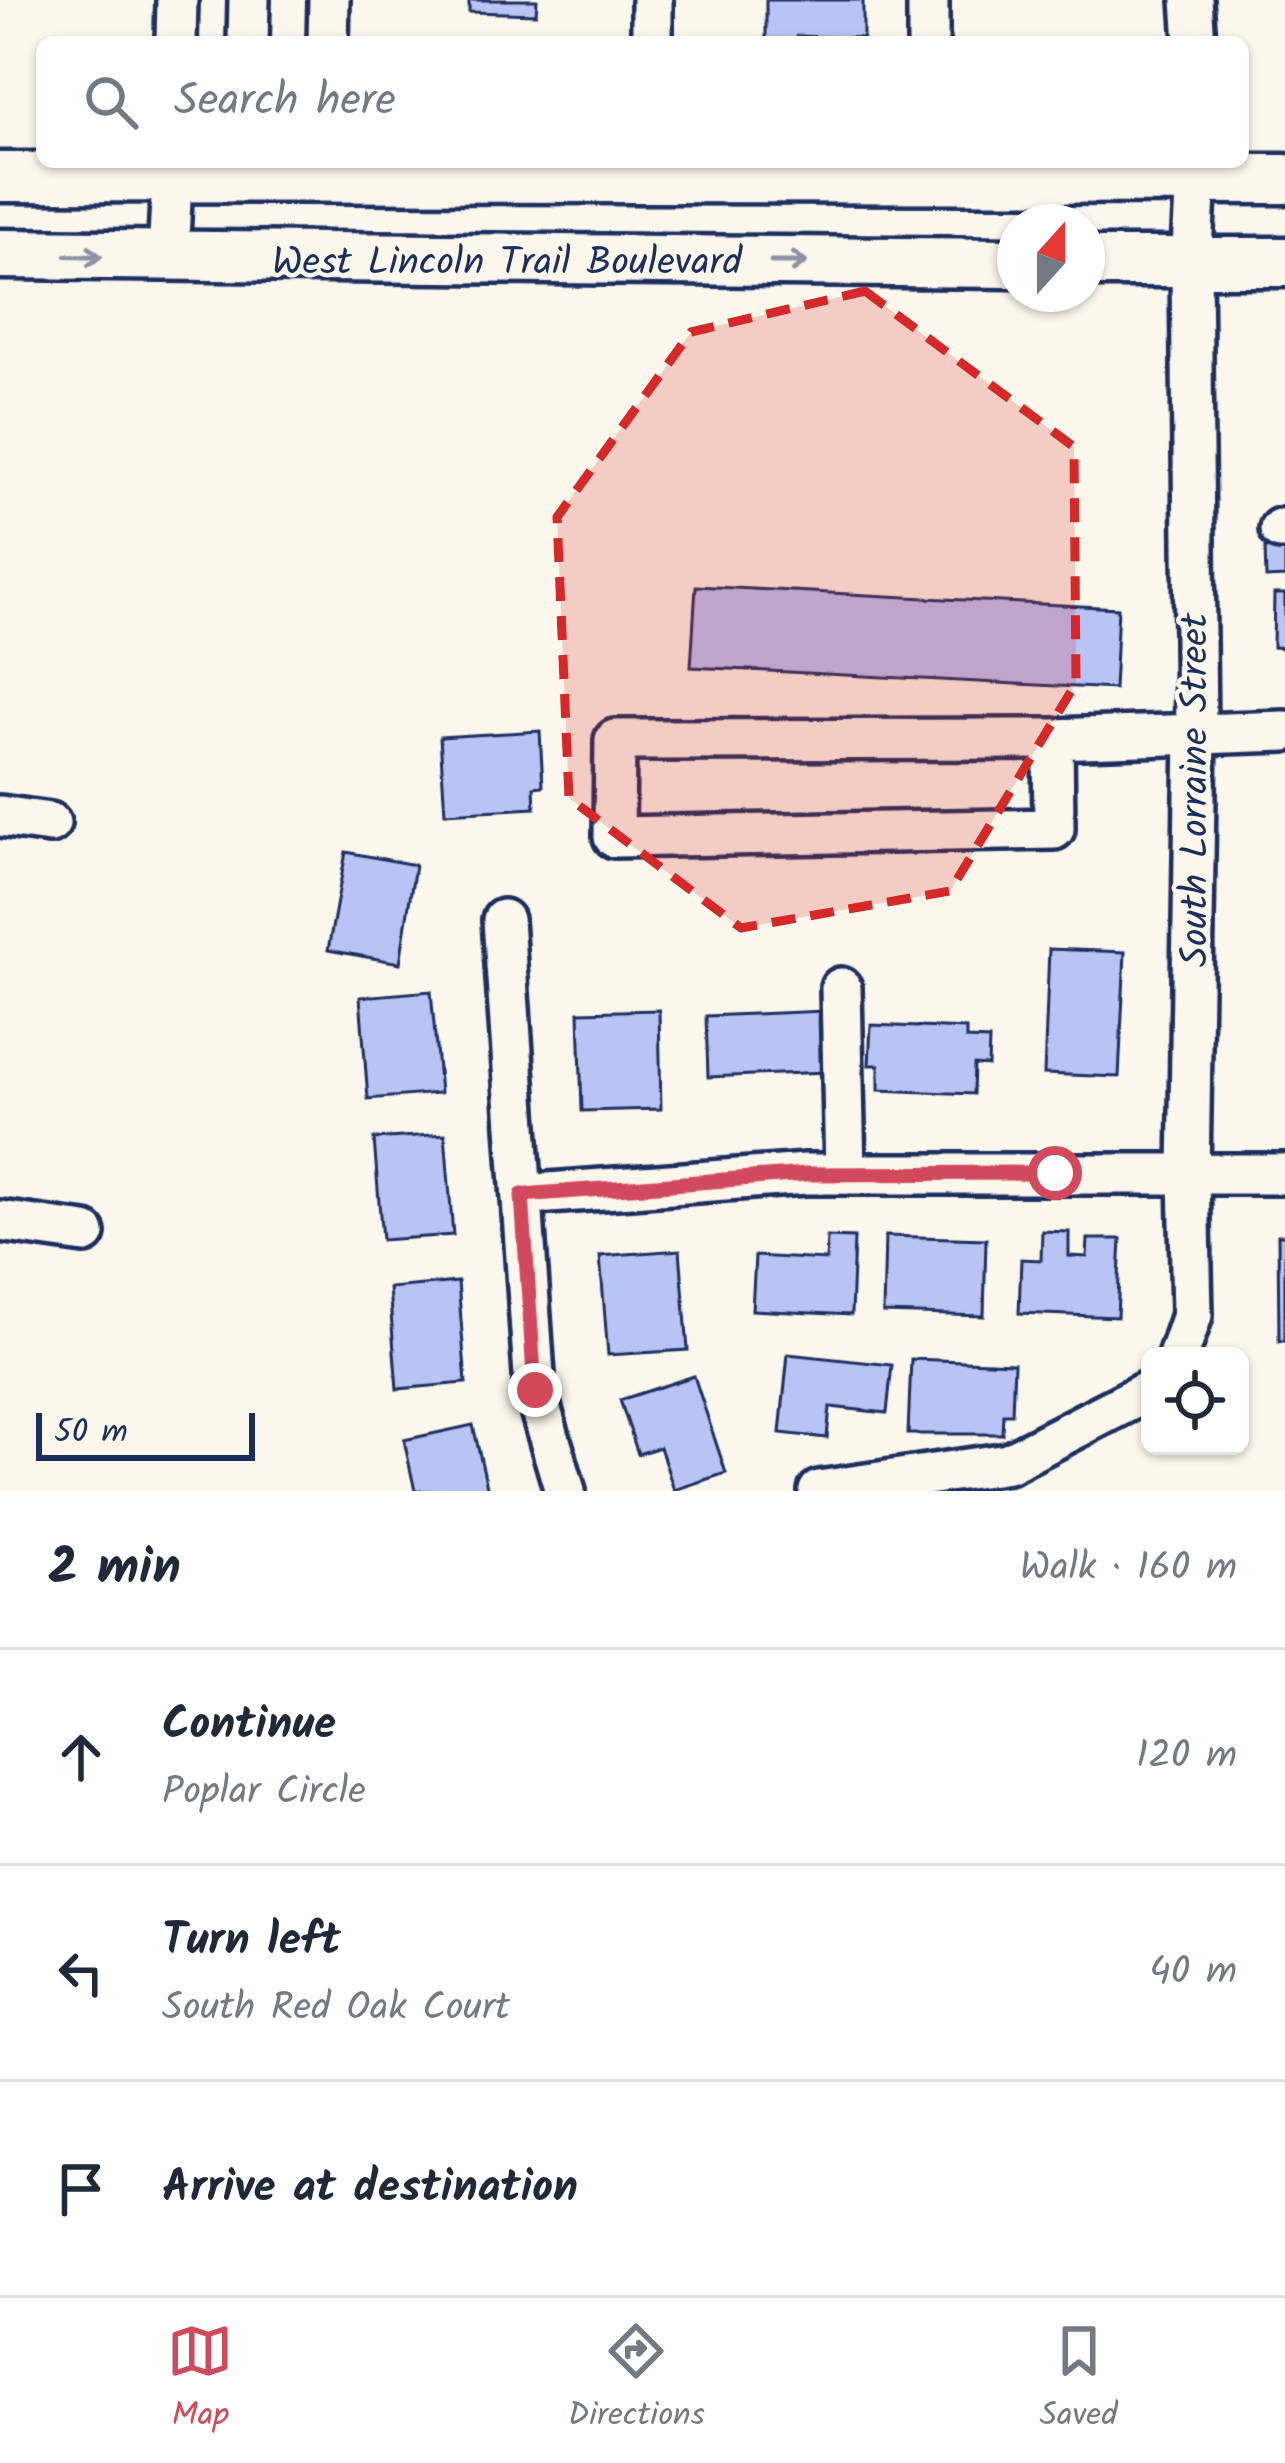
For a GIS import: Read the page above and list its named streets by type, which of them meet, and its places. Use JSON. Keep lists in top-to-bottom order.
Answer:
{
  "streets": {
    "main road": ["West Lincoln Trail Boulevard"],
    "street": ["South Lorraine Street"]
  },
  "scale_bar": "50 m",
  "north": "top",
  "page": {
    "search": "Search here",
    "scale": "50 m",
    "heading": ["2 min", "Walk · 160 m"],
    "list": [
      ["Continue", "Poplar Circle", "120 m"],
      ["Turn left", "South Red Oak Court", "40 m"],
      "Arrive at destination"
    ],
    "nav": ["Map", "Directions", "Saved"]
  }
}
